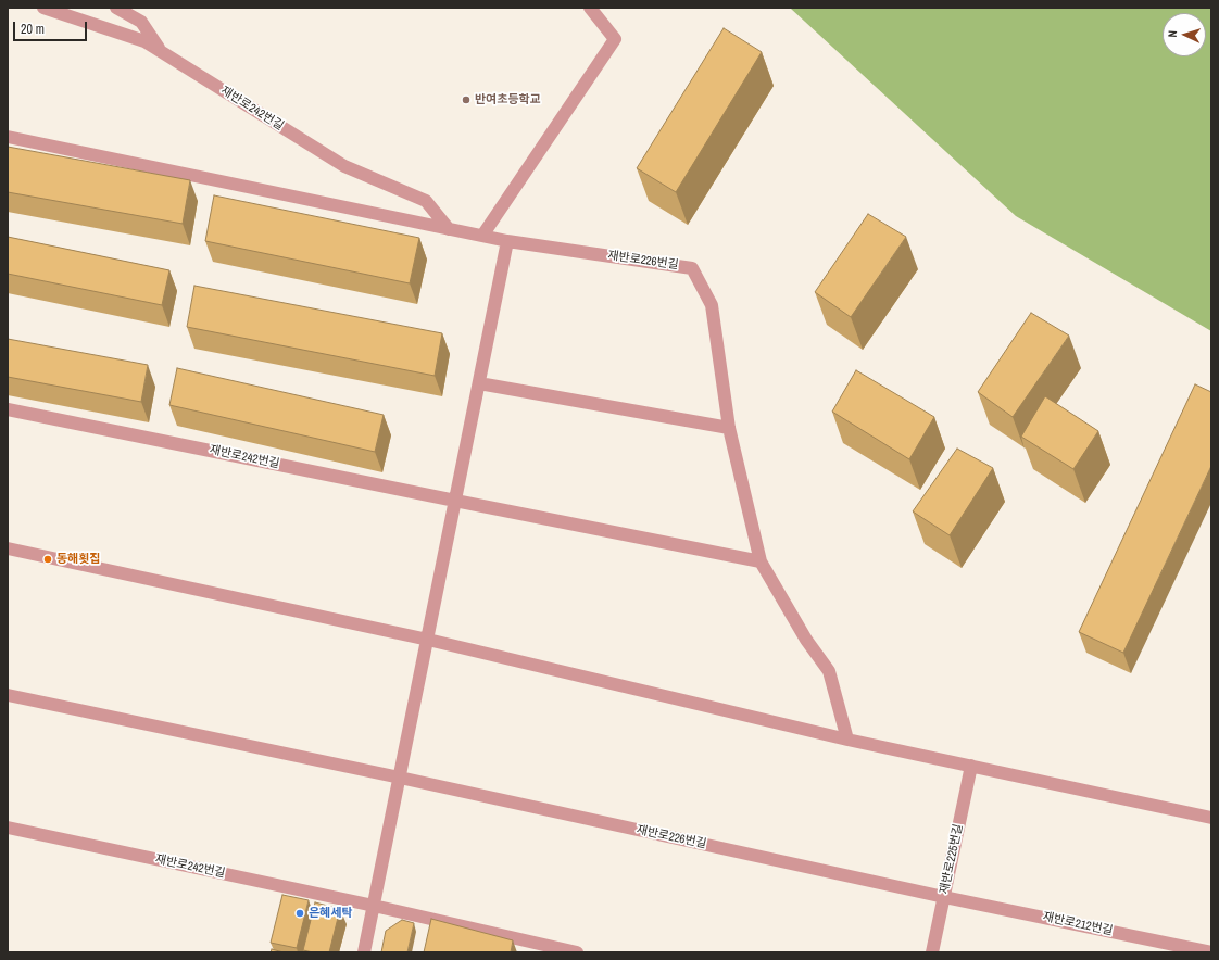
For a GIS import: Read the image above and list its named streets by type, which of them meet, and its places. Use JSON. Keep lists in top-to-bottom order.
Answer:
{
  "streets": {
    "street": [
      "재반로242번길",
      "재반로226번길",
      "재반로225번길",
      "재반로212번길"
    ]
  },
  "crossings": [
    ["재반로226번길", "재반로225번길"],
    ["재반로226번길", "재반로212번길"],
    ["재반로225번길", "재반로212번길"]
  ],
  "places": ["반여초등학교", "동해횟집", "은혜세탁"],
  "scale_bar": "20 m",
  "north": "left"
}
